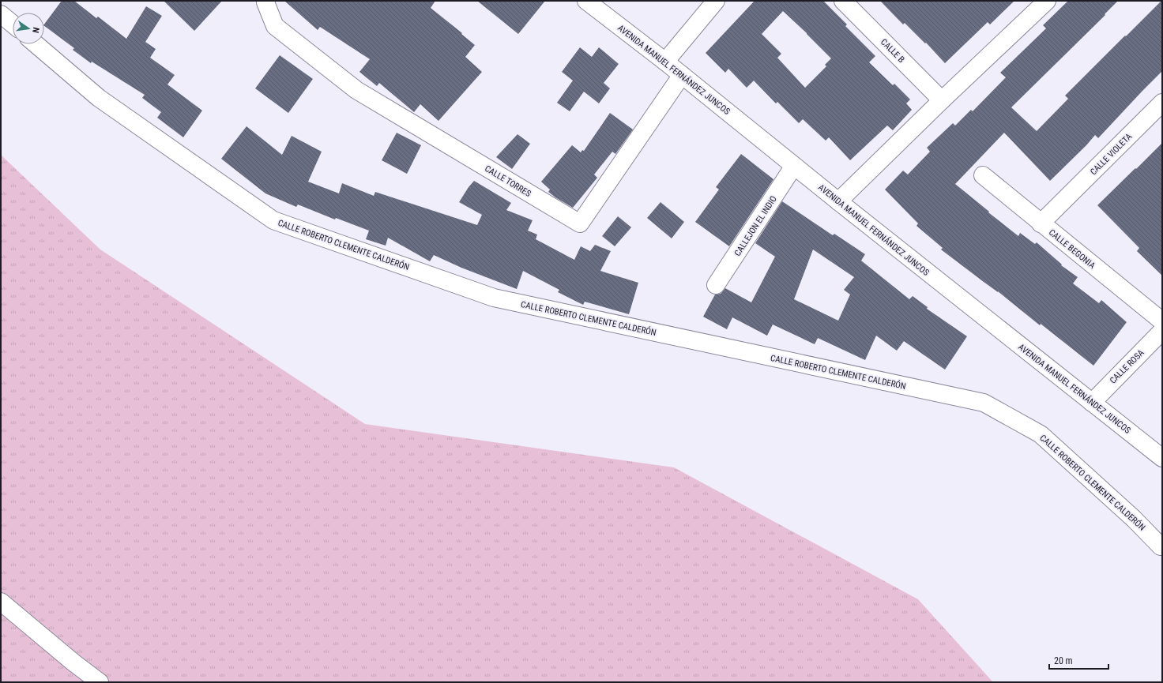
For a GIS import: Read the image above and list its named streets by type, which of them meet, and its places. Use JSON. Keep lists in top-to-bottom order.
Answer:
{
  "streets": {
    "street": [
      "CALLE B",
      "AVENIDA MANUEL FERNÁNDEZ JUNCOS",
      "CALLE VIOLETA",
      "CALLE TORRES",
      "CALLEJON EL INDIO",
      "CALLE ROBERTO CLEMENTE CALDERÓN",
      "CALLE BEGONIA",
      "CALLE ROSA"
    ]
  },
  "crossings": [
    ["AVENIDA MANUEL FERNÁNDEZ JUNCOS", "CALLE TORRES"],
    ["AVENIDA MANUEL FERNÁNDEZ JUNCOS", "CALLEJON EL INDIO"],
    ["AVENIDA MANUEL FERNÁNDEZ JUNCOS", "CALLE ROSA"],
    ["CALLE VIOLETA", "CALLE BEGONIA"]
  ],
  "scale_bar": "20 m",
  "north": "right"
}
